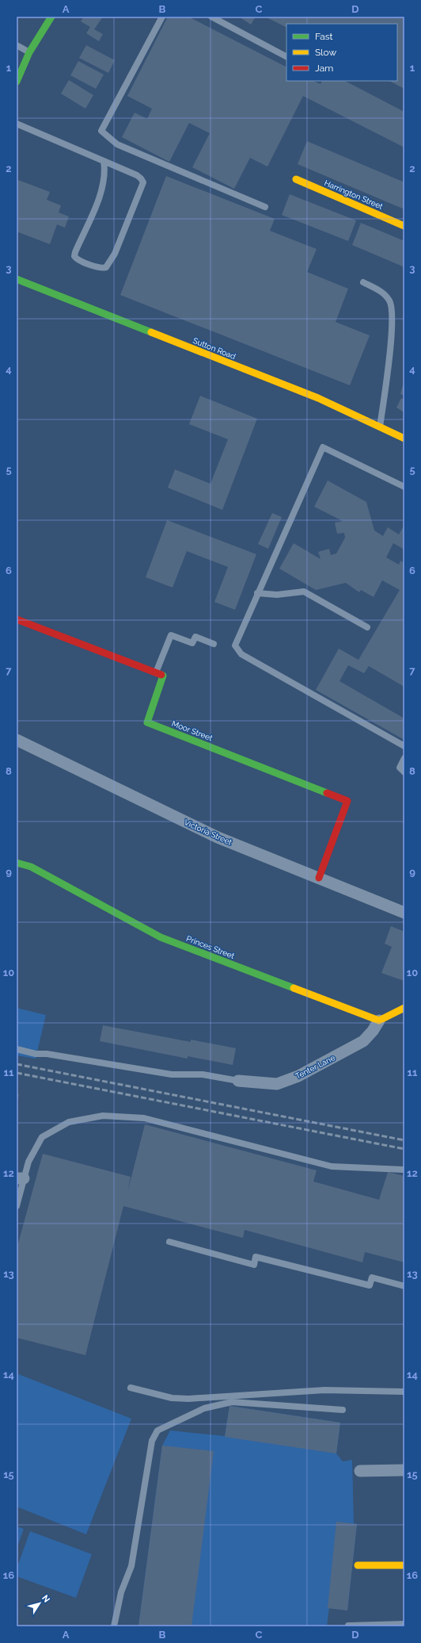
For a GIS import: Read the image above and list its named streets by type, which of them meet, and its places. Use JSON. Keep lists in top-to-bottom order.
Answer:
{
  "streets": {
    "main road": [
      "Harrington Street",
      "Sutton Road",
      "Moor Street",
      "Princes Street"
    ],
    "street": ["Victoria Street", "Tenter Lane"]
  },
  "crossings": [
    ["Moor Street", "Victoria Street"],
    ["Princes Street", "Tenter Lane"]
  ],
  "legend": ["Fast", "Slow", "Jam"],
  "north": "top right",
  "grid": {
    "columns": [
      "A",
      "B",
      "C",
      "D"
    ],
    "rows": [
      "1",
      "2",
      "3",
      "4",
      "5",
      "6",
      "7",
      "8",
      "9",
      "10",
      "11",
      "12",
      "13",
      "14",
      "15",
      "16"
    ]
  }
}
